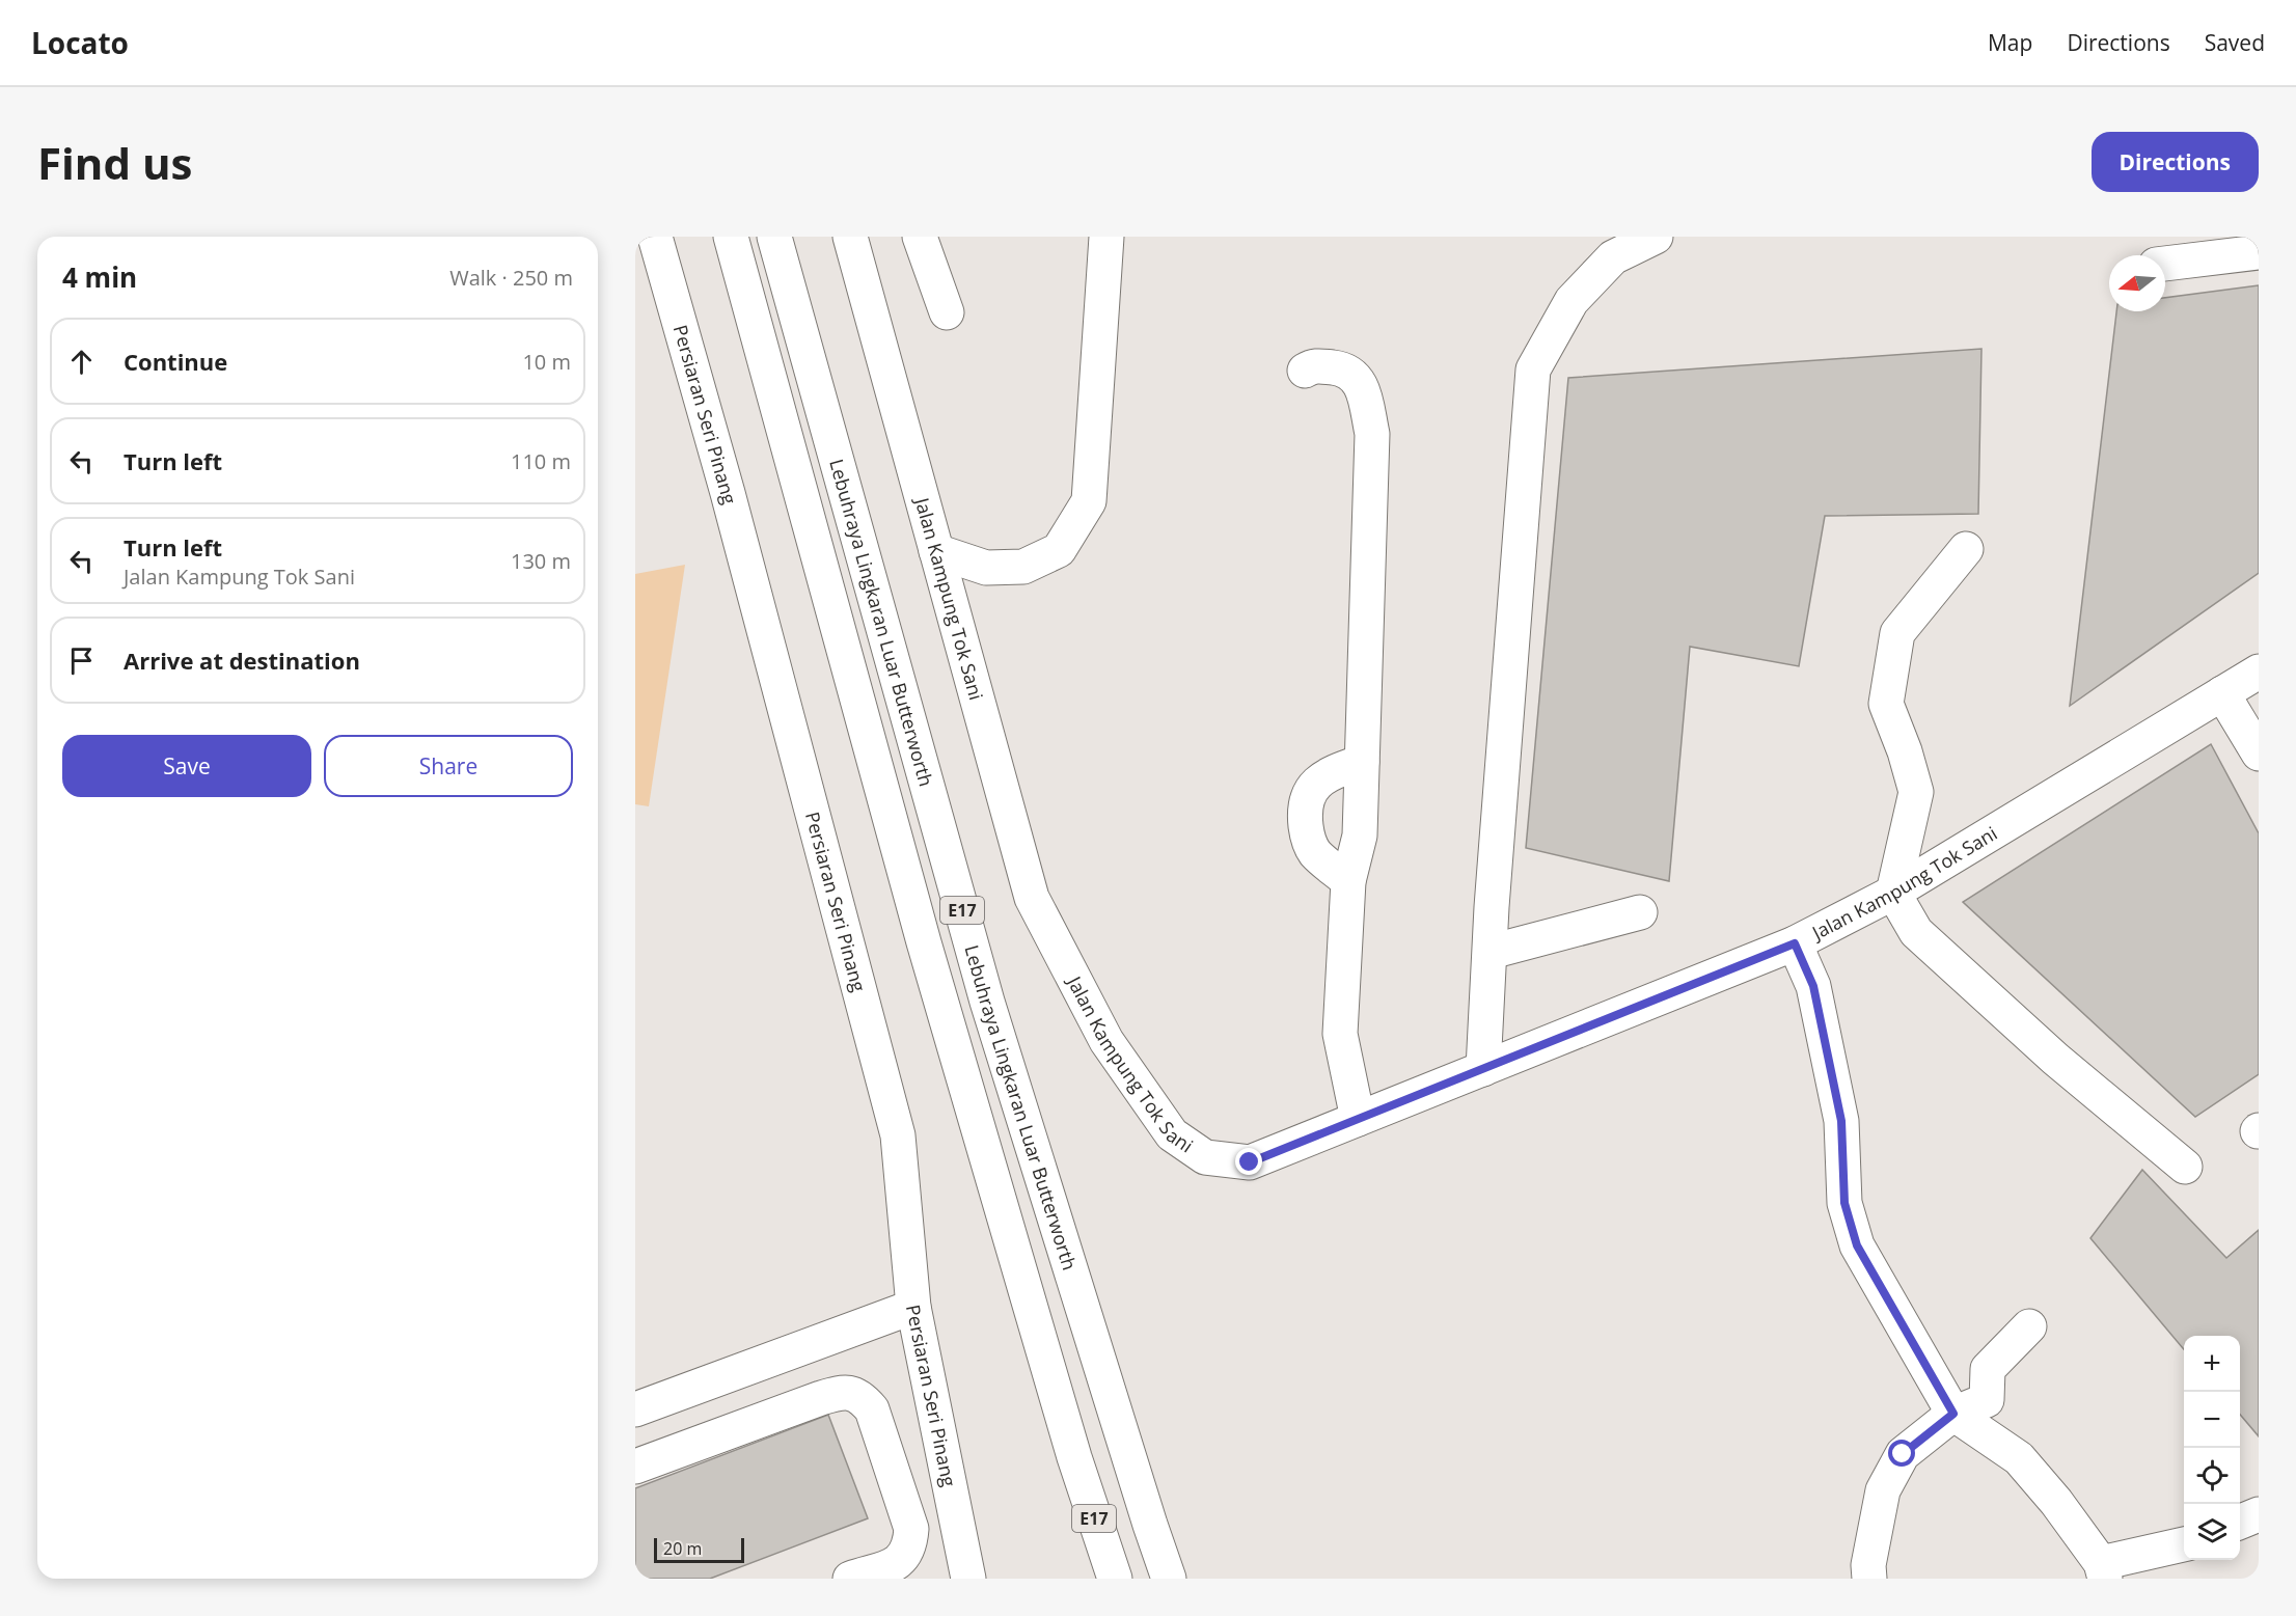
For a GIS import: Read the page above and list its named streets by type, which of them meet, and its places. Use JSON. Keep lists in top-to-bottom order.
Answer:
{
  "streets": {
    "main road": [
      "Persiaran Seri Pinang",
      "Jalan Kampung Tok Sani",
      "Lebuhraya Lingkaran Luar Butterworth",
      "E17"
    ]
  },
  "scale_bar": "20 m",
  "north": "left",
  "page": {
    "header": "Locato",
    "nav": ["Map", "Directions", "Saved"],
    "buttons": [
      "Directions",
      ["Save", "Share"]
    ],
    "title": "Find us",
    "heading": ["4 min", "Walk · 250 m"],
    "list": [
      ["Continue", "10 m"],
      ["Turn left", "110 m"],
      ["Turn left", "Jalan Kampung Tok Sani", "130 m"],
      "Arrive at destination"
    ],
    "map_buttons": ["+", "−"],
    "scale": "20 m"
  }
}
